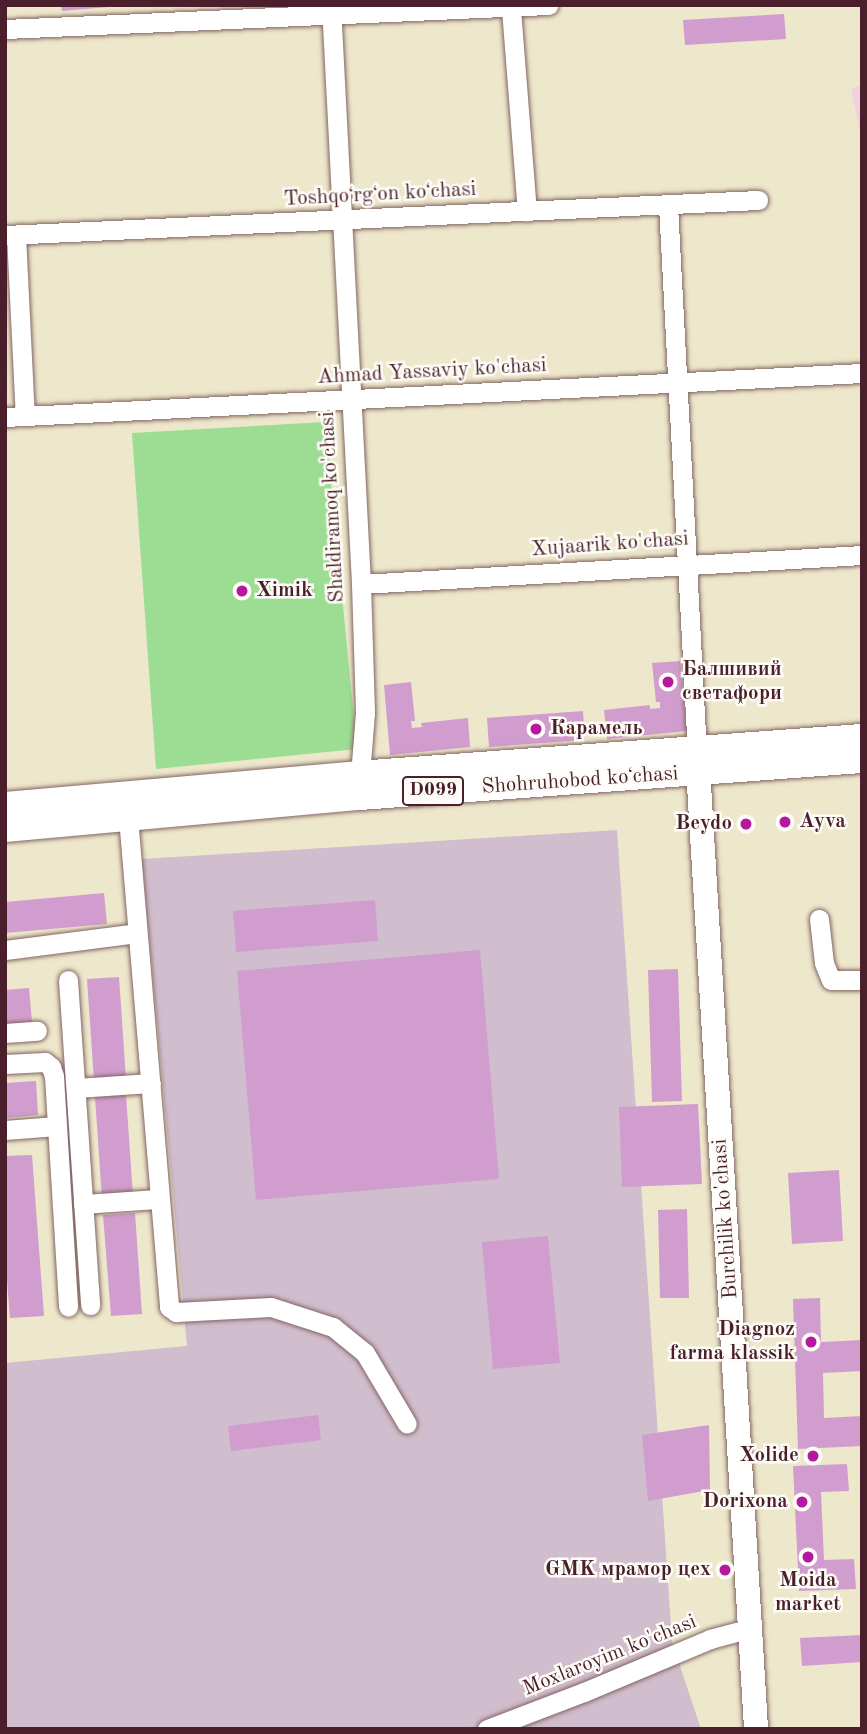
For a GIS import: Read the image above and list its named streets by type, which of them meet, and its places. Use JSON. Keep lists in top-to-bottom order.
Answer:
{
  "streets": {
    "highway": ["Shohruhobod koʻchasi", "D099"],
    "main road": ["Burchilik ko'chasi"],
    "street": [
      "Toshqoʻrgʻon koʻchasi",
      "Ahmad Yassaviy ko'chasi",
      "Shaldiramoq ko'chasi",
      "Xujaarik ko'chasi",
      "Moxlaroyim ko'chasi"
    ]
  },
  "crossings": [
    ["Toshqoʻrgʻon koʻchasi", "Shaldiramoq ko'chasi"],
    ["Ahmad Yassaviy ko'chasi", "Shaldiramoq ko'chasi"],
    ["Shaldiramoq ko'chasi", "Xujaarik ko'chasi"],
    ["Shaldiramoq ko'chasi", "Shohruhobod koʻchasi"],
    ["Shohruhobod koʻchasi", "Burchilik ko'chasi"],
    ["Burchilik ko'chasi", "Moxlaroyim ko'chasi"]
  ],
  "places": [
    "Ximik",
    "Балшивий светафори",
    "Карамель",
    "Ayva",
    "Beydo",
    "Diagnoz farma klassik",
    "Xolide",
    "Dorixona",
    "Moida market",
    "GMK мрамор цех"
  ]
}
